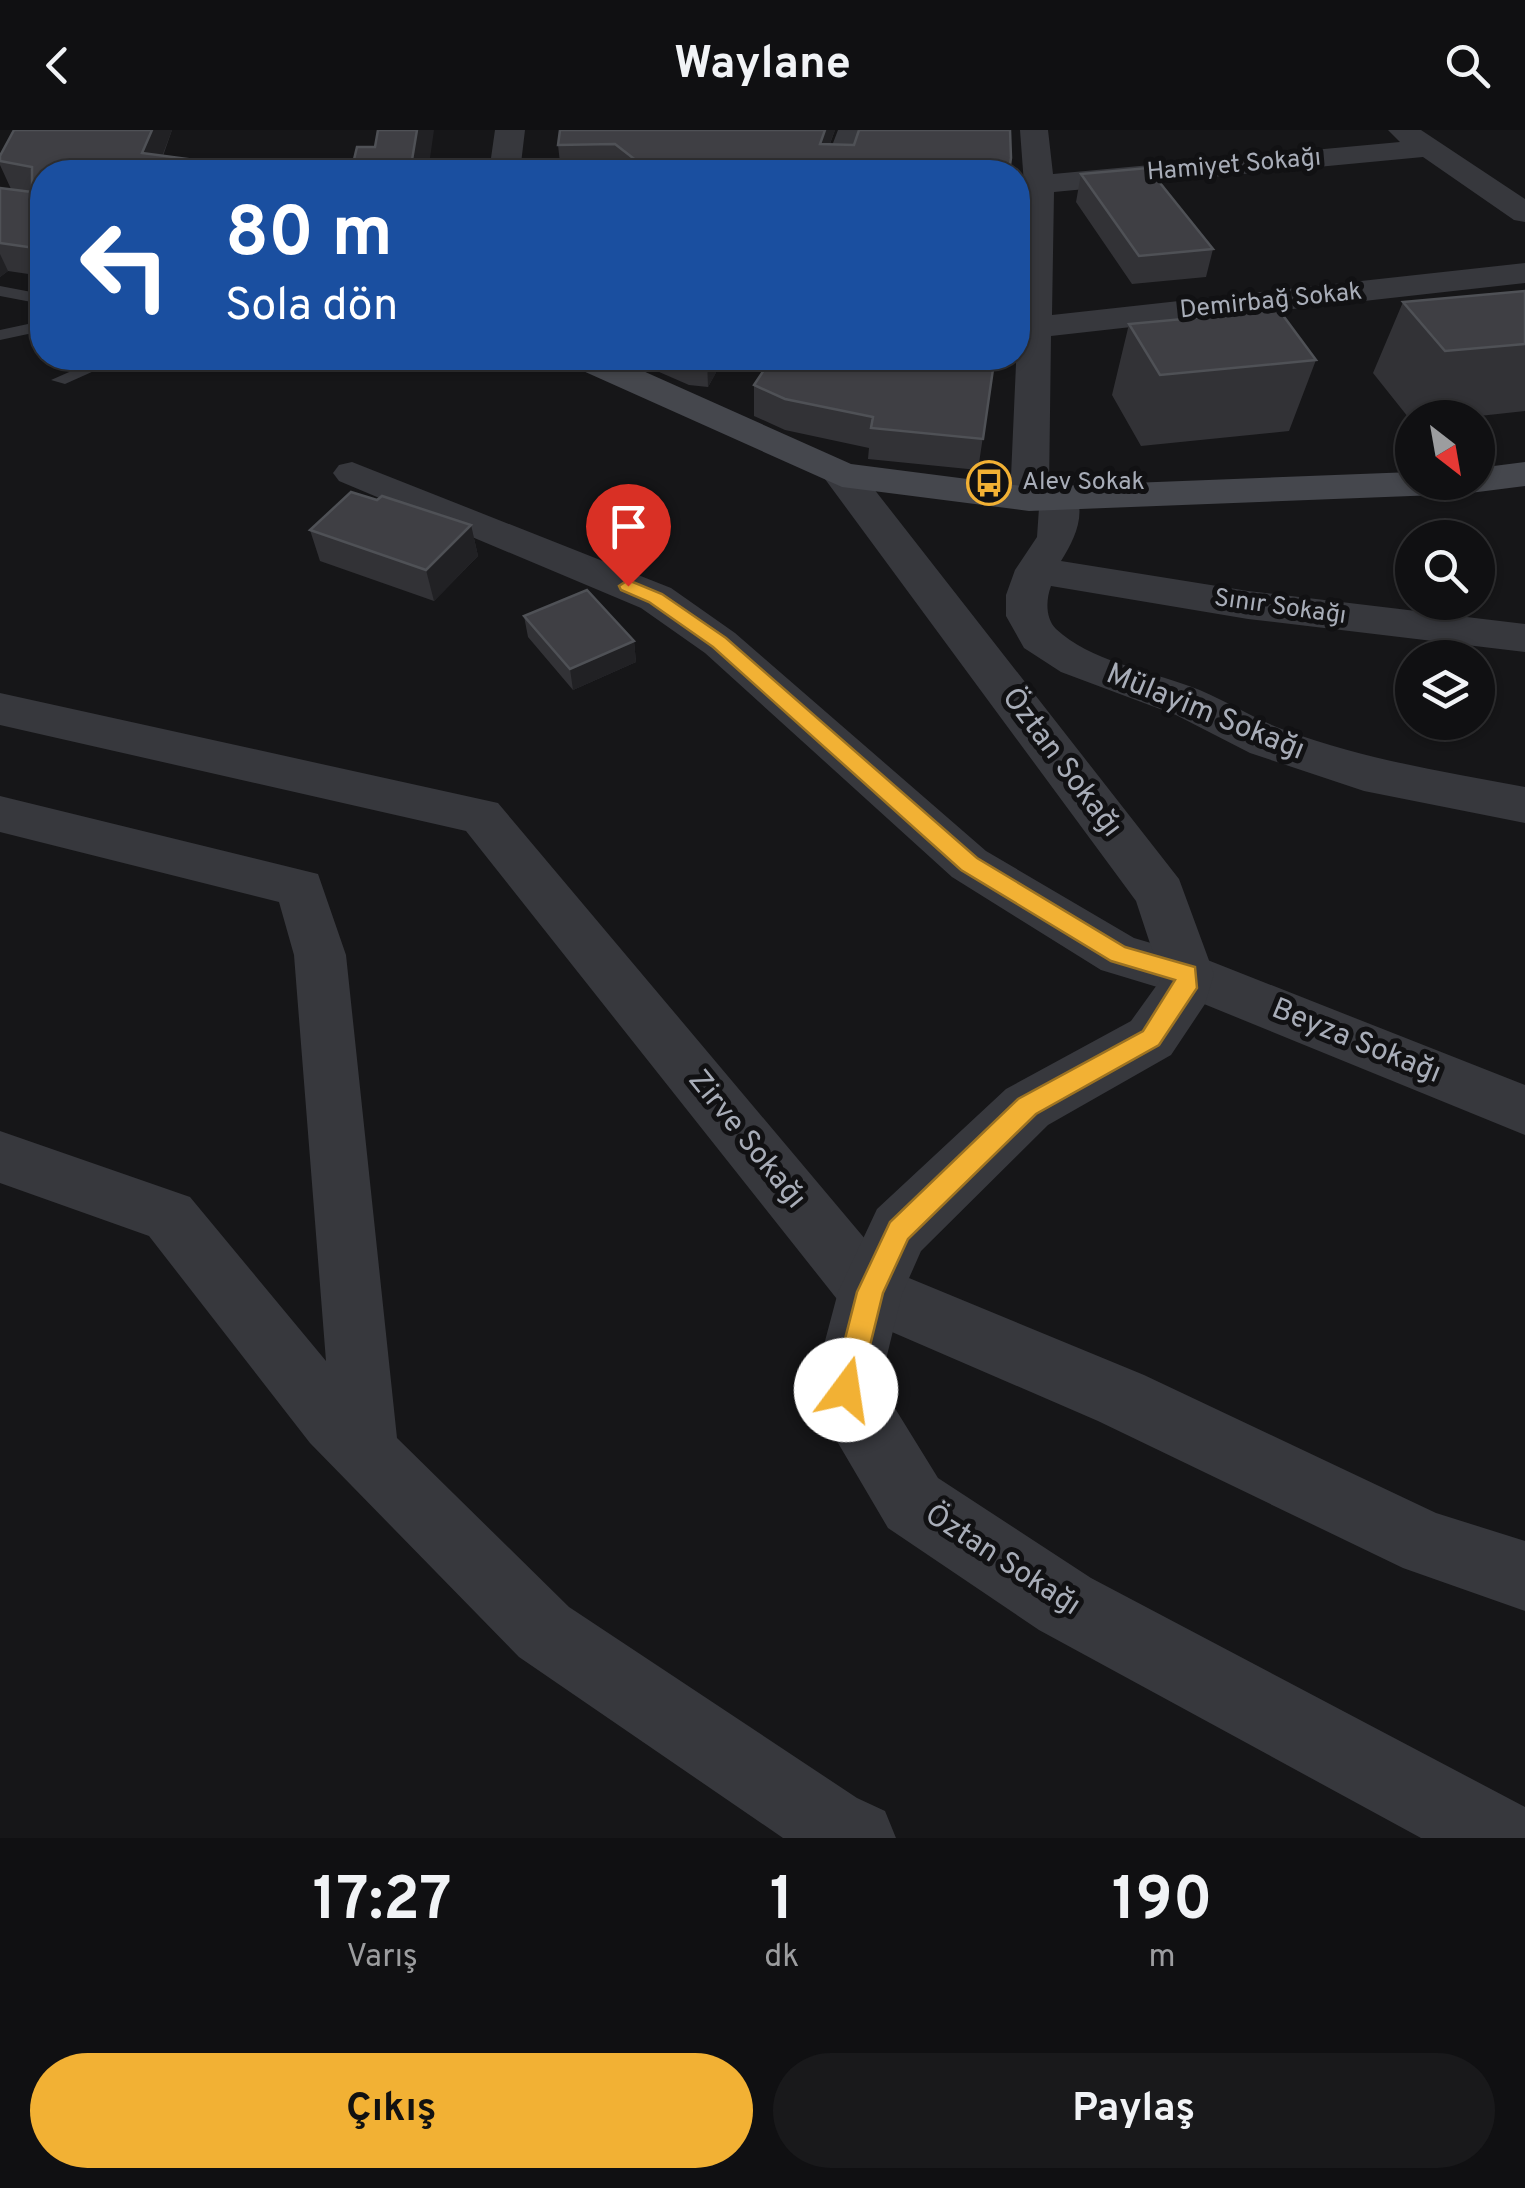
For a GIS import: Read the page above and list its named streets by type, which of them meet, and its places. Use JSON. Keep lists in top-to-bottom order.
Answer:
{
  "streets": {
    "street": [
      "Hamiyet Sokağı",
      "Demirbağ Sokak",
      "Sınır Sokağı",
      "Mülayim Sokağı",
      "Öztan Sokağı",
      "Beyza Sokağı",
      "Zirve Sokağı"
    ]
  },
  "crossings": [
    ["Sınır Sokağı", "Mülayim Sokağı"],
    ["Öztan Sokağı", "Beyza Sokağı"],
    ["Öztan Sokağı", "Zirve Sokağı"]
  ],
  "places": {
    "bus stop": ["Alev Sokak"]
  },
  "north": "bottom right",
  "page": {
    "header": "Waylane",
    "turn": ["80 m", "Sola dön"],
    "eta": [
      "17:27",
      "Varış",
      "1",
      "dk",
      "190",
      "m"
    ],
    "buttons": ["Çıkış", "Paylaş"]
  }
}
